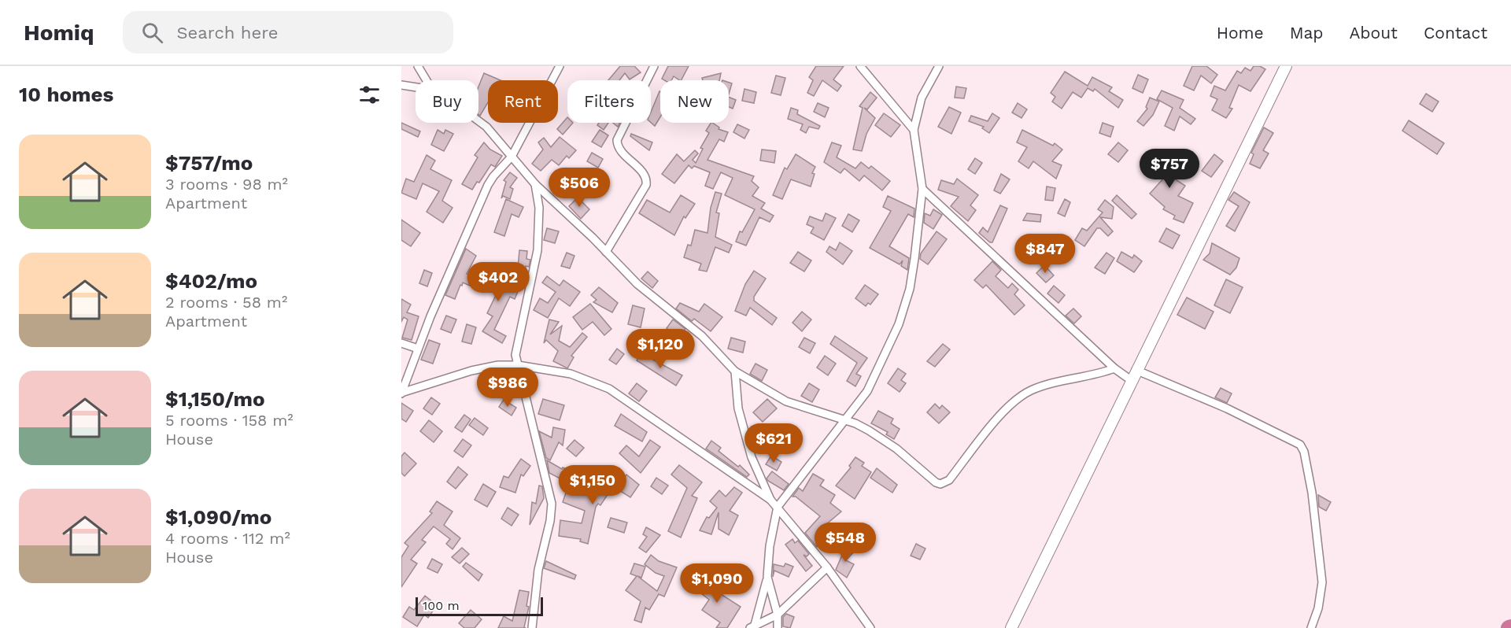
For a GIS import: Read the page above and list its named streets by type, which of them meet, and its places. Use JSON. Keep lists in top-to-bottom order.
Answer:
{
  "scale_bar": "100 m",
  "page": {
    "header": "Homiq",
    "search": "Search here",
    "nav": [
      "Home",
      "Map",
      "About",
      "Contact"
    ],
    "heading": "10 homes",
    "chip": [
      "Buy",
      "Rent",
      "Filters",
      "New"
    ],
    "list": [
      {
        "name": "$757/mo",
        "note": "3 rooms · 98 m² · Apartment"
      },
      {
        "name": "$402/mo",
        "note": "2 rooms · 58 m² · Apartment"
      },
      {
        "name": "$1,150/mo",
        "note": "5 rooms · 158 m² · House"
      },
      {
        "name": "$1,090/mo",
        "note": "4 rooms · 112 m² · House"
      }
    ],
    "price": [
      "$757",
      "$506",
      "$847",
      "$402",
      "$1,120",
      "$986",
      "$621",
      "$1,150",
      "$548",
      "$1,090"
    ],
    "scale": "100 m"
  }
}
